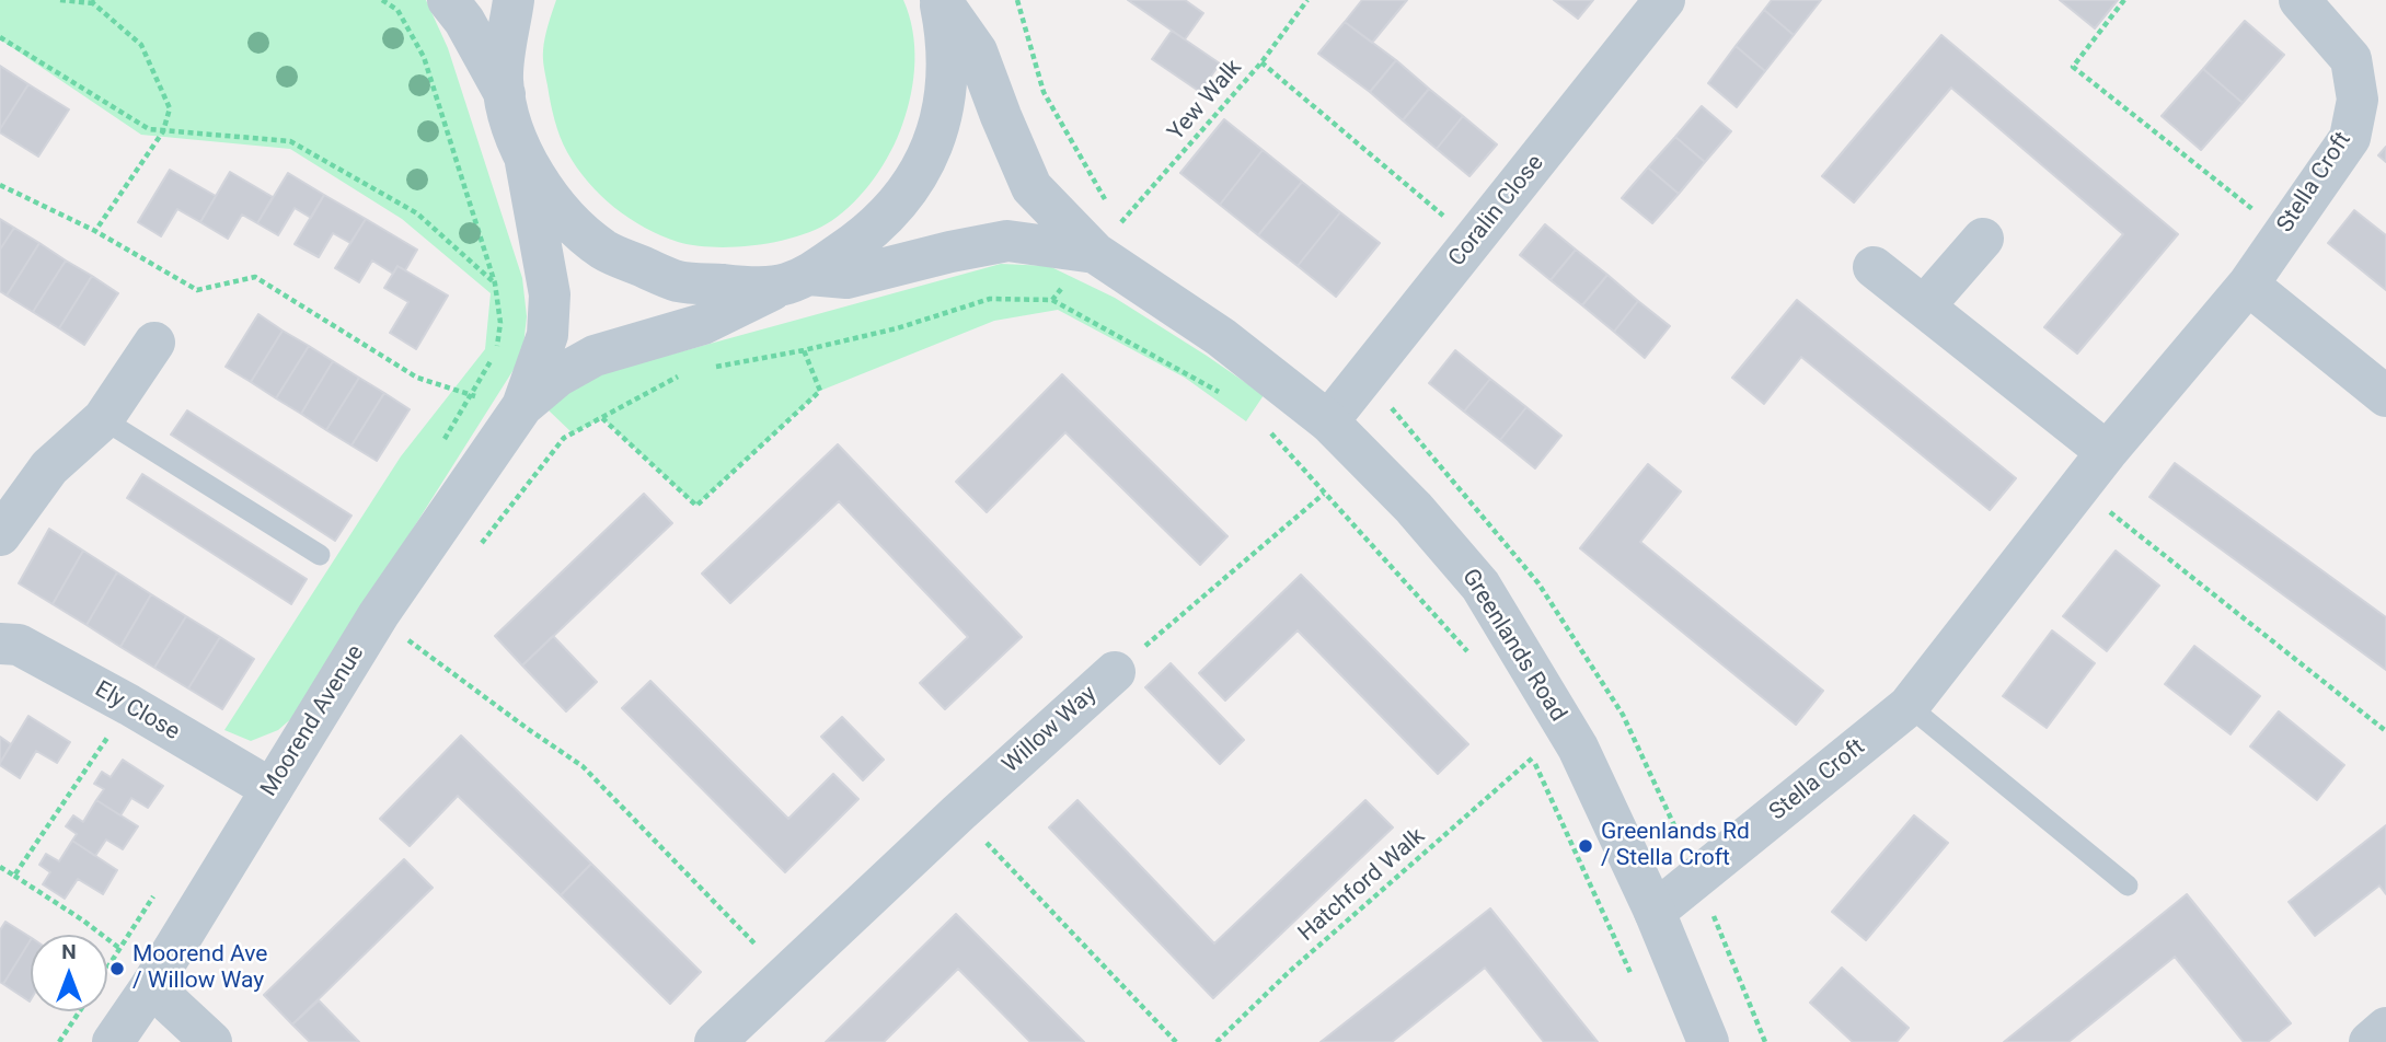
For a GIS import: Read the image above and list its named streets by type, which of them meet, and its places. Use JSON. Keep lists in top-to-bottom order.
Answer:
{
  "streets": {
    "street": [
      "Stella Croft",
      "Coralin Close",
      "Greenlands Road",
      "Ely Close",
      "Moorend Avenue",
      "Willow Way"
    ],
    "path": ["Yew Walk", "Hatchford Walk"]
  },
  "crossings": [
    ["Stella Croft", "Greenlands Road"],
    ["Coralin Close", "Greenlands Road"],
    ["Greenlands Road", "Moorend Avenue"],
    ["Ely Close", "Moorend Avenue"]
  ],
  "places": ["Greenlands Rd / Stella Croft", "Moorend Ave / Willow Way"],
  "north": "top"
}
